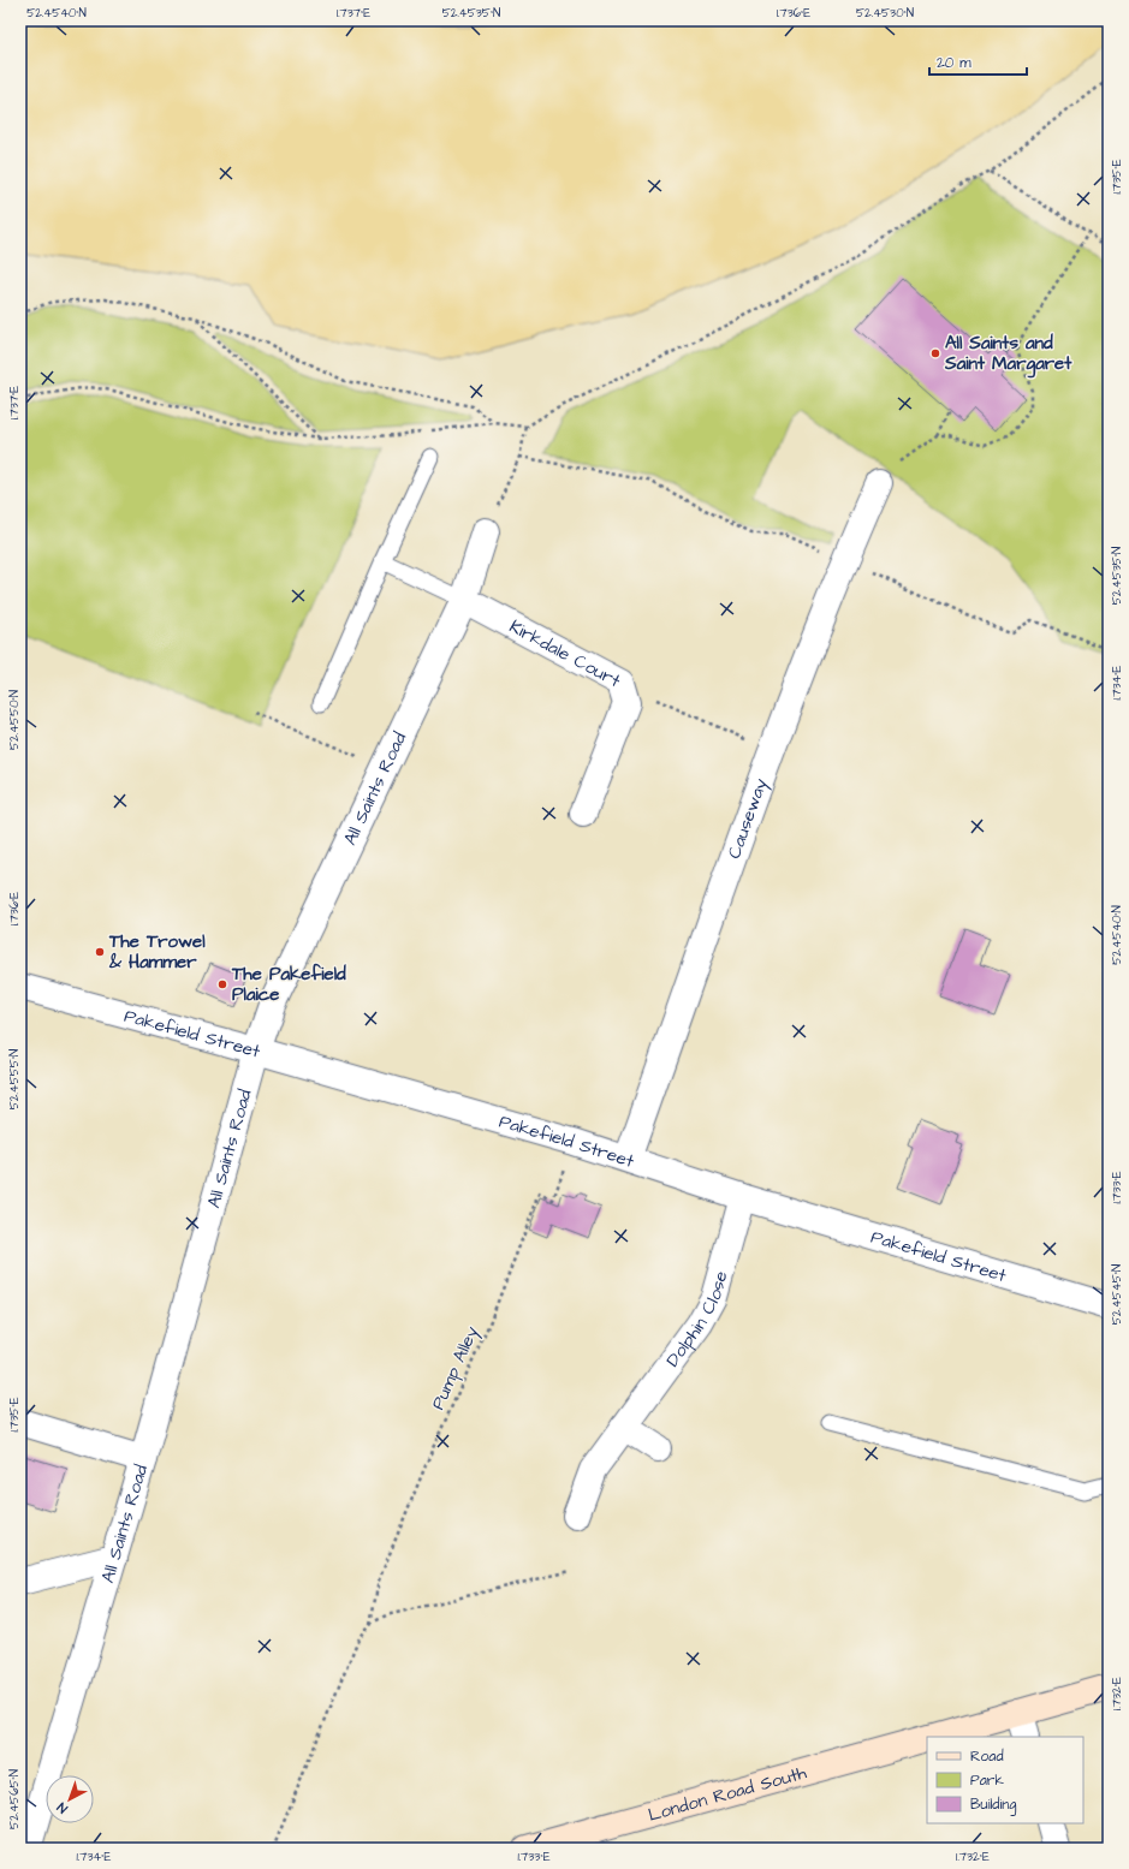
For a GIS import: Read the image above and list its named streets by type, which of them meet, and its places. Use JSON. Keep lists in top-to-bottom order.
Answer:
{
  "streets": {
    "main road": ["London Road South"],
    "street": [
      "Kirkdale Court",
      "All Saints Road",
      "Causeway",
      "Pakefield Street",
      "Dolphin Close"
    ],
    "path": ["Pump Alley"]
  },
  "crossings": [
    ["Kirkdale Court", "All Saints Road"],
    ["All Saints Road", "Pakefield Street"],
    ["Causeway", "Pakefield Street"],
    ["Pakefield Street", "Dolphin Close"],
    ["Pakefield Street", "Pump Alley"]
  ],
  "places": ["All Saints and Saint Margaret", "The Trowel & Hammer", "The Pakefield Plaice"],
  "legend": ["Road", "Park", "Building"],
  "scale_bar": "20 m",
  "north": "bottom left",
  "coordinates": [
    "52.4540°N",
    "1.737°E",
    "52.4535°N",
    "1.736°E",
    "52.4530°N",
    "1.735°E",
    "1.734°E",
    "52.4550°N",
    "52.4555°N",
    "1.733°E",
    "52.4545°N",
    "1.732°E",
    "52.4565°N"
  ]
}
